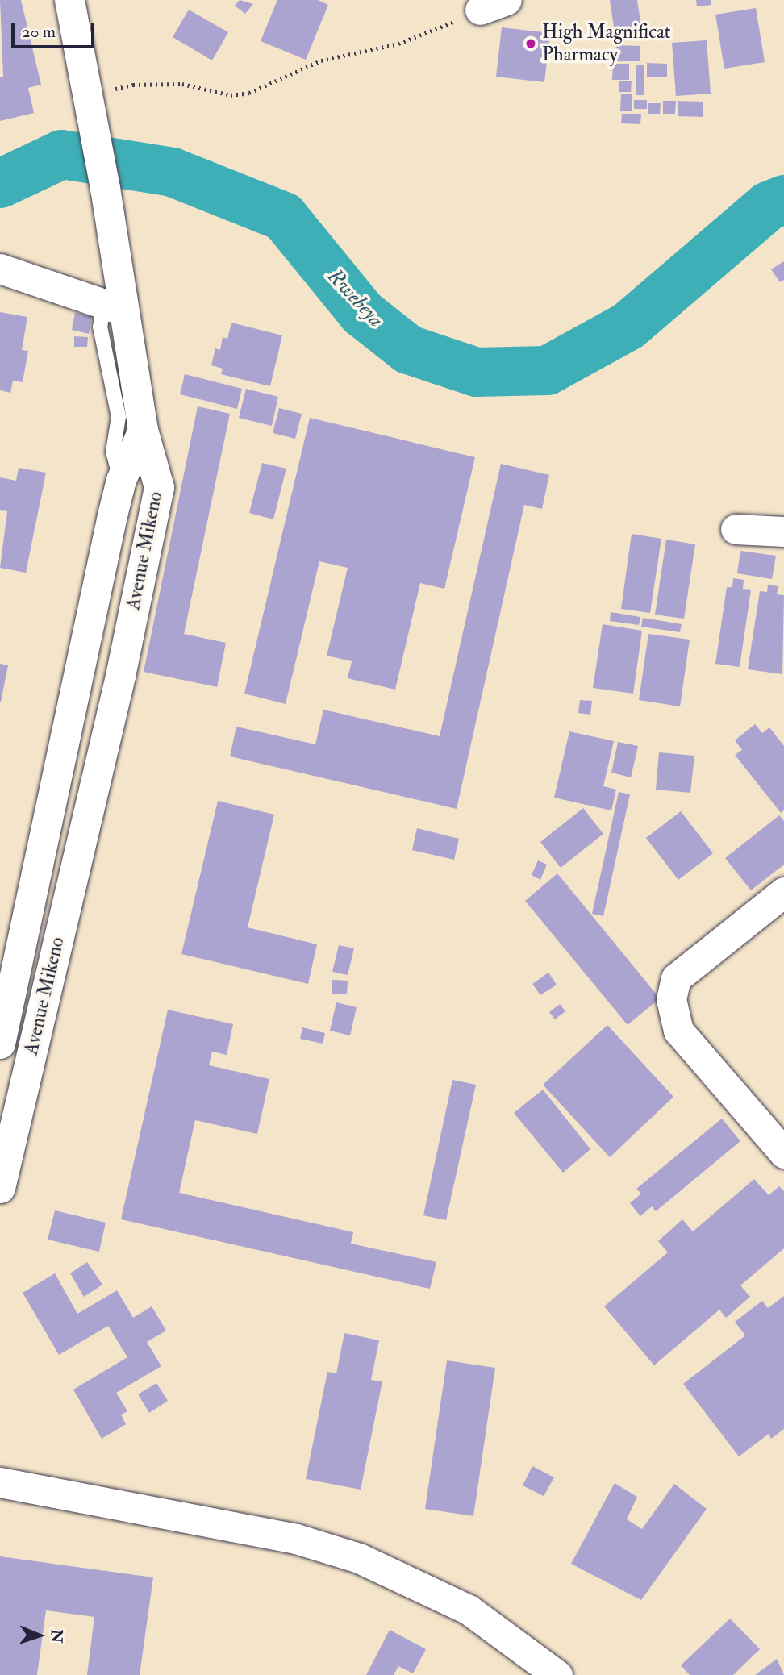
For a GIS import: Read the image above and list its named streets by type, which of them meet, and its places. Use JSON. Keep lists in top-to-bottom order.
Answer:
{
  "streets": {
    "street": ["Avenue Mikeno"]
  },
  "water": ["Rwebeya"],
  "places": ["High Magnificat Pharmacy"],
  "scale_bar": "20 m",
  "north": "right"
}
